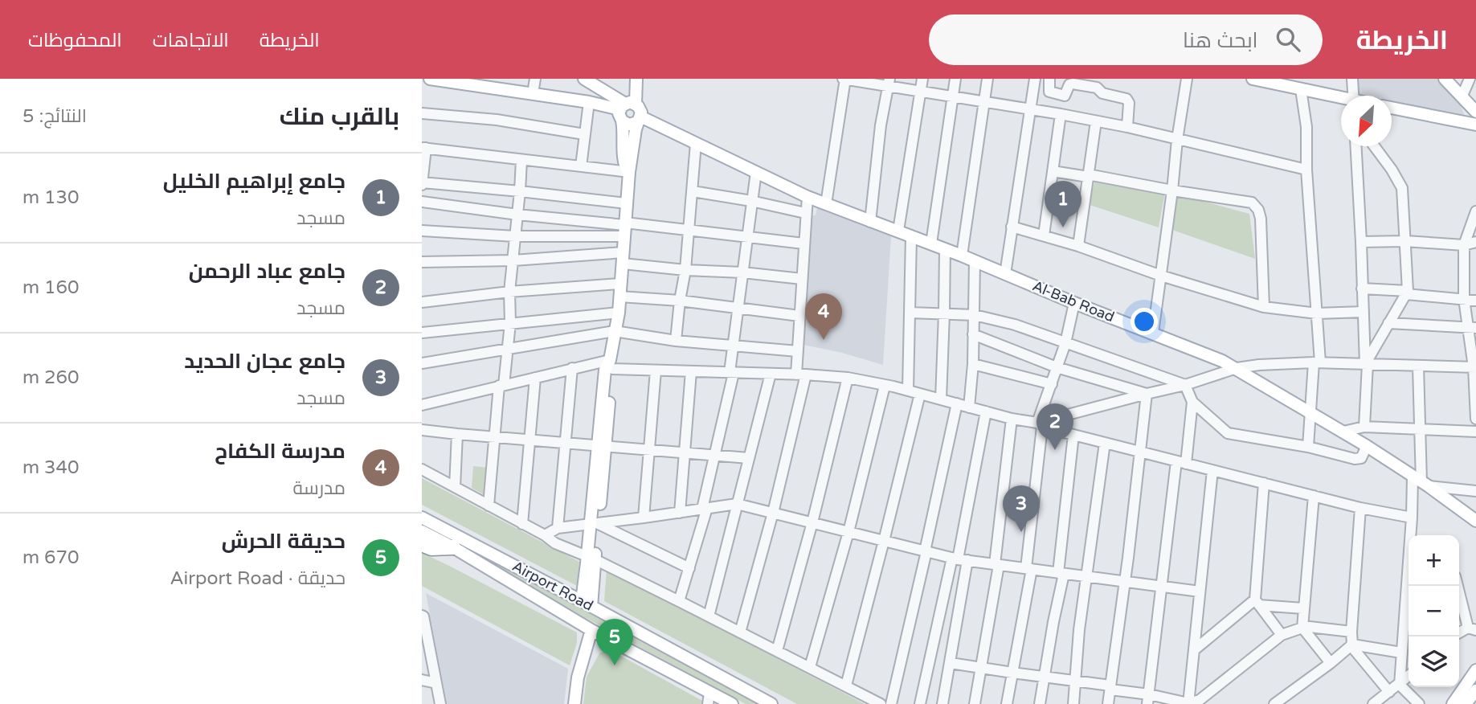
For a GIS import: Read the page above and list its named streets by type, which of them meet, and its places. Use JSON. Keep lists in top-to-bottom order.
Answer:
{
  "streets": {
    "main road": ["Al-Bab Road", "Airport Road"]
  },
  "north": "bottom left",
  "page": {
    "header": "الخريطة",
    "search": "ابحث هنا",
    "nav": ["الخريطة", "الاتجاهات", "المحفوظات"],
    "heading": ["بالقرب منك", "النتائج: 5"],
    "list": [
      {
        "mark": "1",
        "name": "جامع إبراهيم الخليل",
        "note": "مسجد",
        "value": "130 m"
      },
      {
        "mark": "2",
        "name": "جامع عباد الرحمن",
        "note": "مسجد",
        "value": "160 m"
      },
      {
        "mark": "3",
        "name": "جامع عجان الحديد",
        "note": "مسجد",
        "value": "260 m"
      },
      {
        "mark": "4",
        "name": "مدرسة الكفاح",
        "note": "مدرسة",
        "value": "340 m"
      },
      {
        "mark": "5",
        "name": "حديقة الحرش",
        "note": "حديقة · Airport Road",
        "value": "670 m"
      }
    ],
    "pins": [
      "1",
      "4",
      "2",
      "3",
      "5"
    ],
    "map_buttons": ["+", "−"]
  }
}
